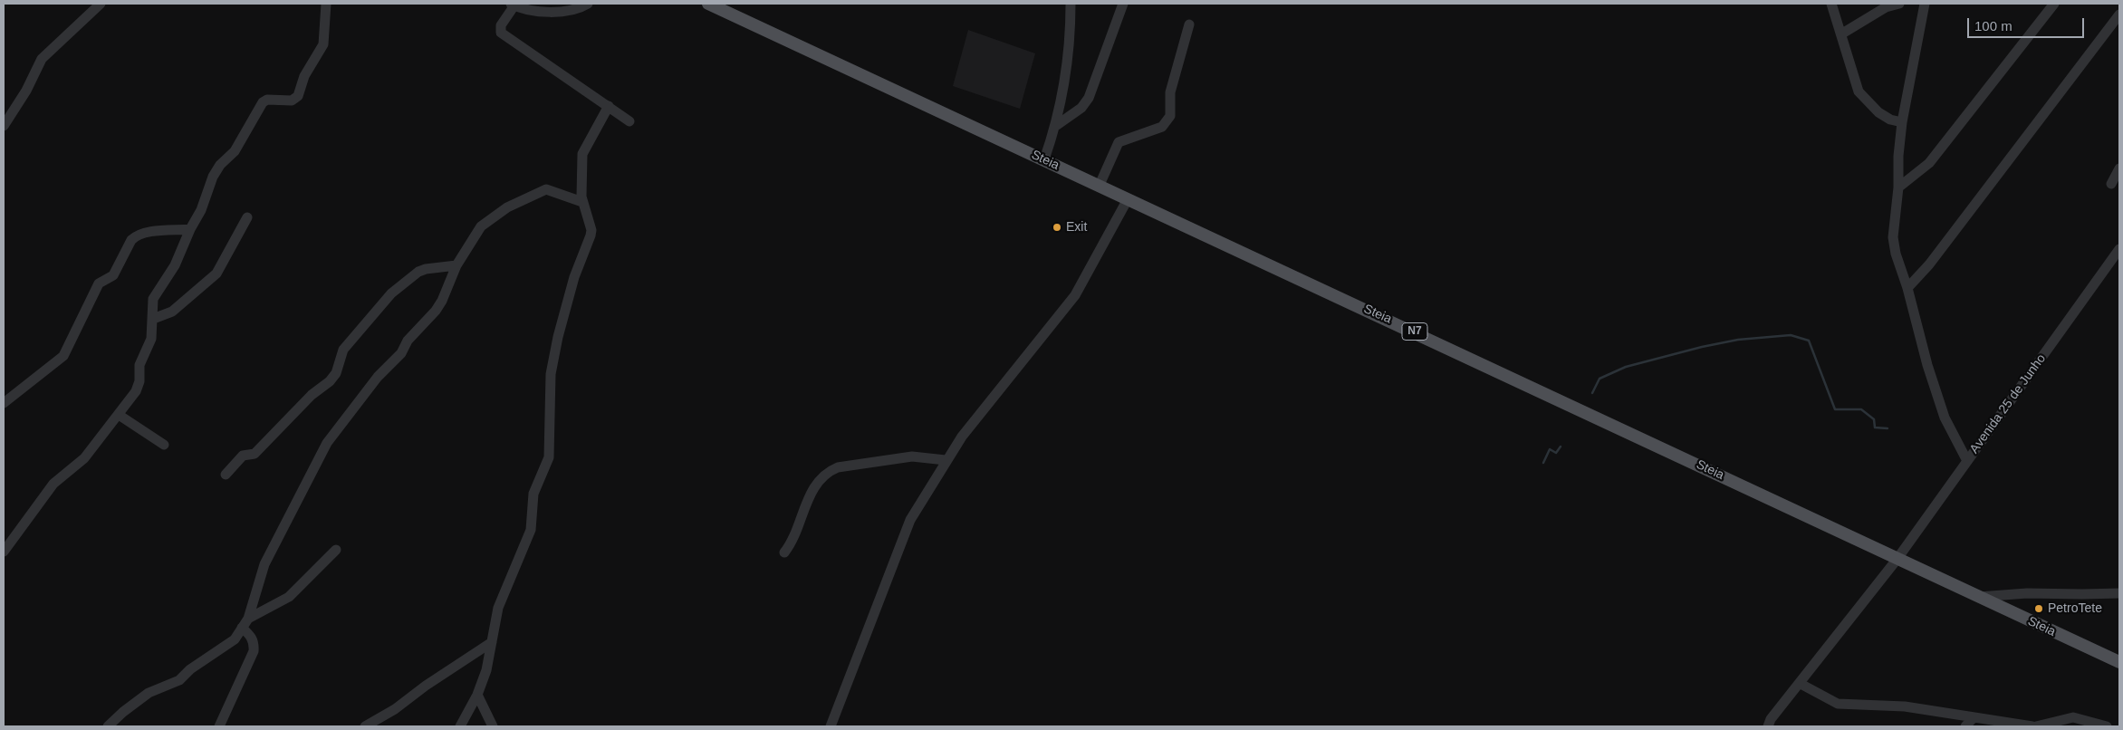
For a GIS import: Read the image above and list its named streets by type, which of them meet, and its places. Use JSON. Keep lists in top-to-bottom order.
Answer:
{
  "streets": {
    "main road": ["Steia", "N7"],
    "street": ["Avenida 25 de Junho"]
  },
  "crossings": [
    ["Steia", "Avenida 25 de Junho"]
  ],
  "places": ["Exit", "PetroTete"],
  "scale_bar": "100 m"
}
